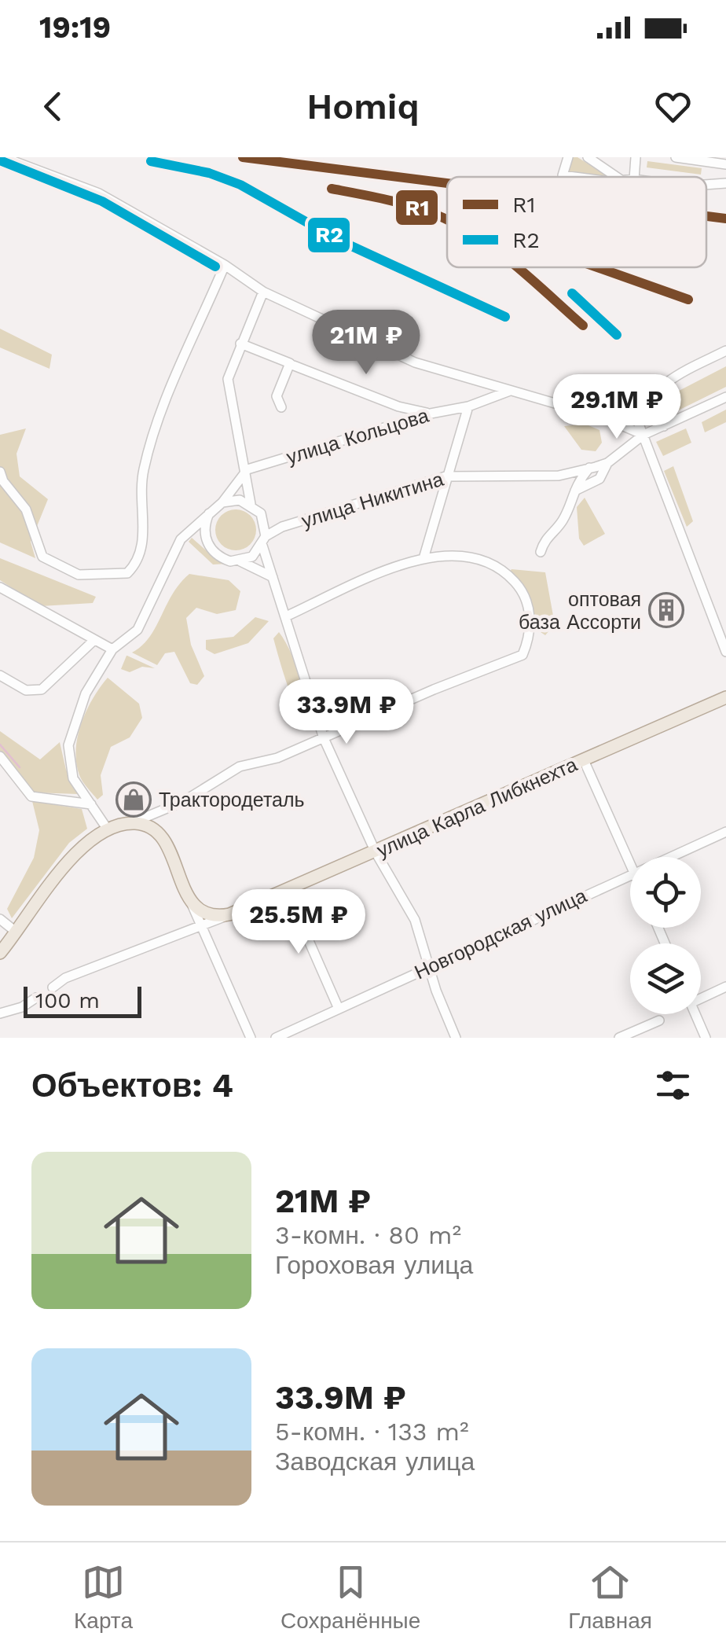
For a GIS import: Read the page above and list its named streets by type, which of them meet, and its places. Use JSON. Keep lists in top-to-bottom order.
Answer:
{
  "streets": {
    "main road": ["улица Карла Либкнехта"],
    "street": ["улица Кольцова", "улица Никитина", "Новгородская улица"]
  },
  "places": {
    "building": ["оптовая база Ассорти"],
    "shop": ["Трактородеталь"]
  },
  "lines": ["transit line R1", "transit line R2"],
  "legend": ["R1", "R2"],
  "scale_bar": "100 m",
  "page": {
    "status": "19:19",
    "header": "Homiq",
    "price": [
      "21M ₽",
      "29.1M ₽",
      "33.9M ₽",
      "25.5M ₽"
    ],
    "scale": "100 m",
    "heading": "Объектов: 4",
    "list": [
      {
        "name": "21M ₽",
        "note": "3-комн. · 80 m² · Гороховая улица"
      },
      {
        "name": "33.9M ₽",
        "note": "5-комн. · 133 m² · Заводская улица"
      }
    ],
    "tabs": ["Карта", "Сохранённые", "Главная"]
  }
}
